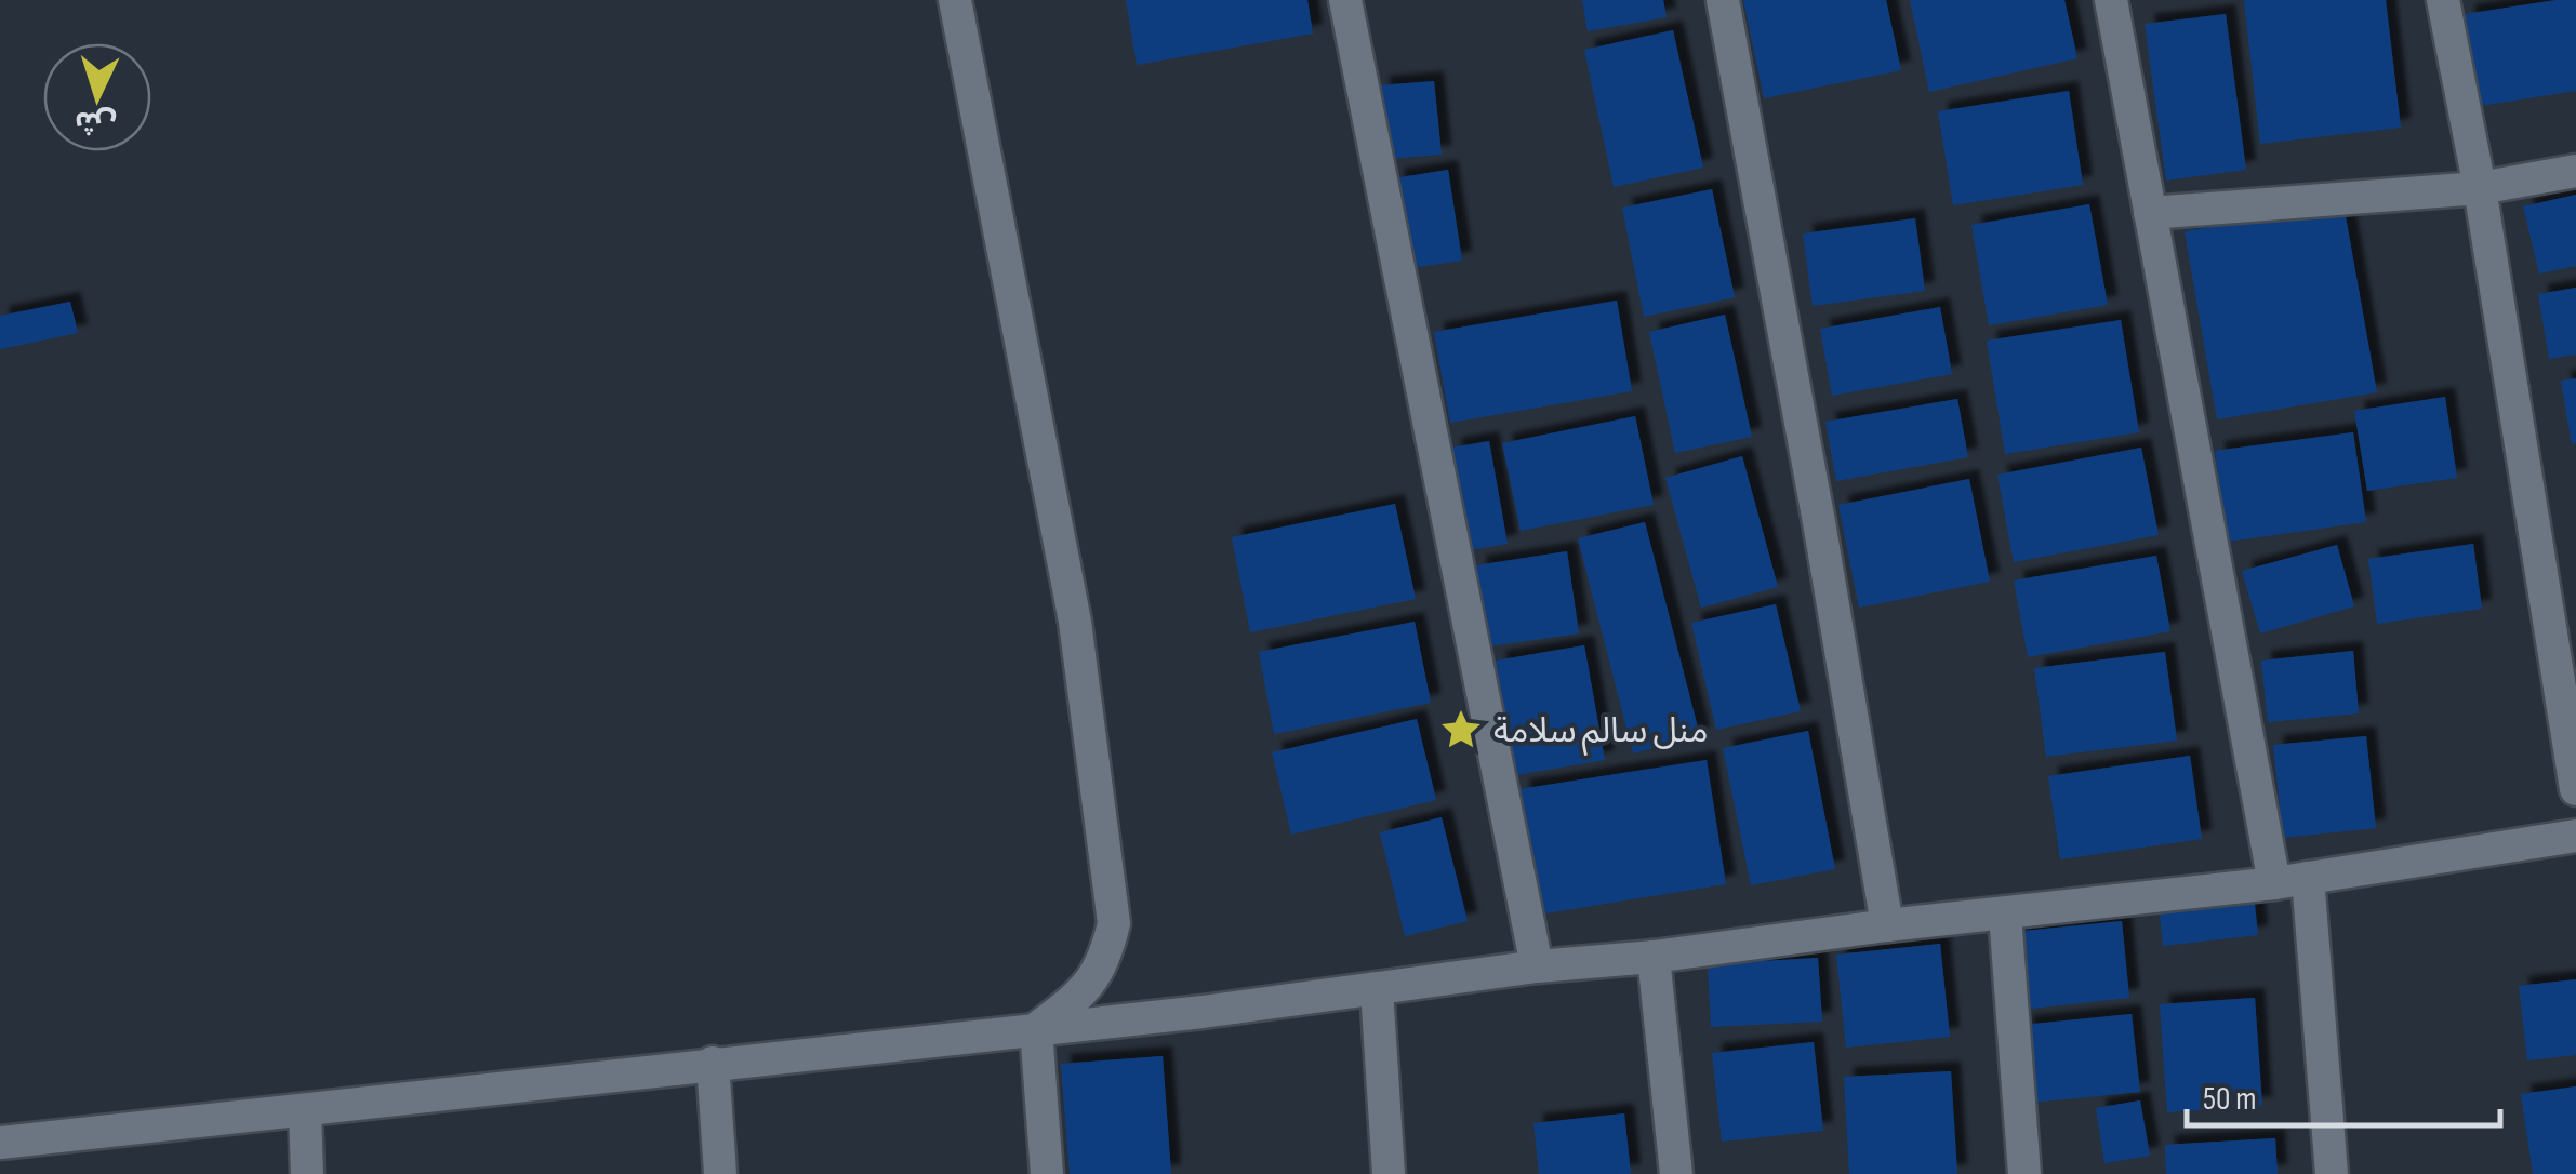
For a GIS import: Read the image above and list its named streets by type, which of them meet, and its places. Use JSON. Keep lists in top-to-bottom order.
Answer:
{
  "places": {
    "place": ["منل سالم سلامة"]
  },
  "scale_bar": "50 m",
  "north": "bottom"
}
